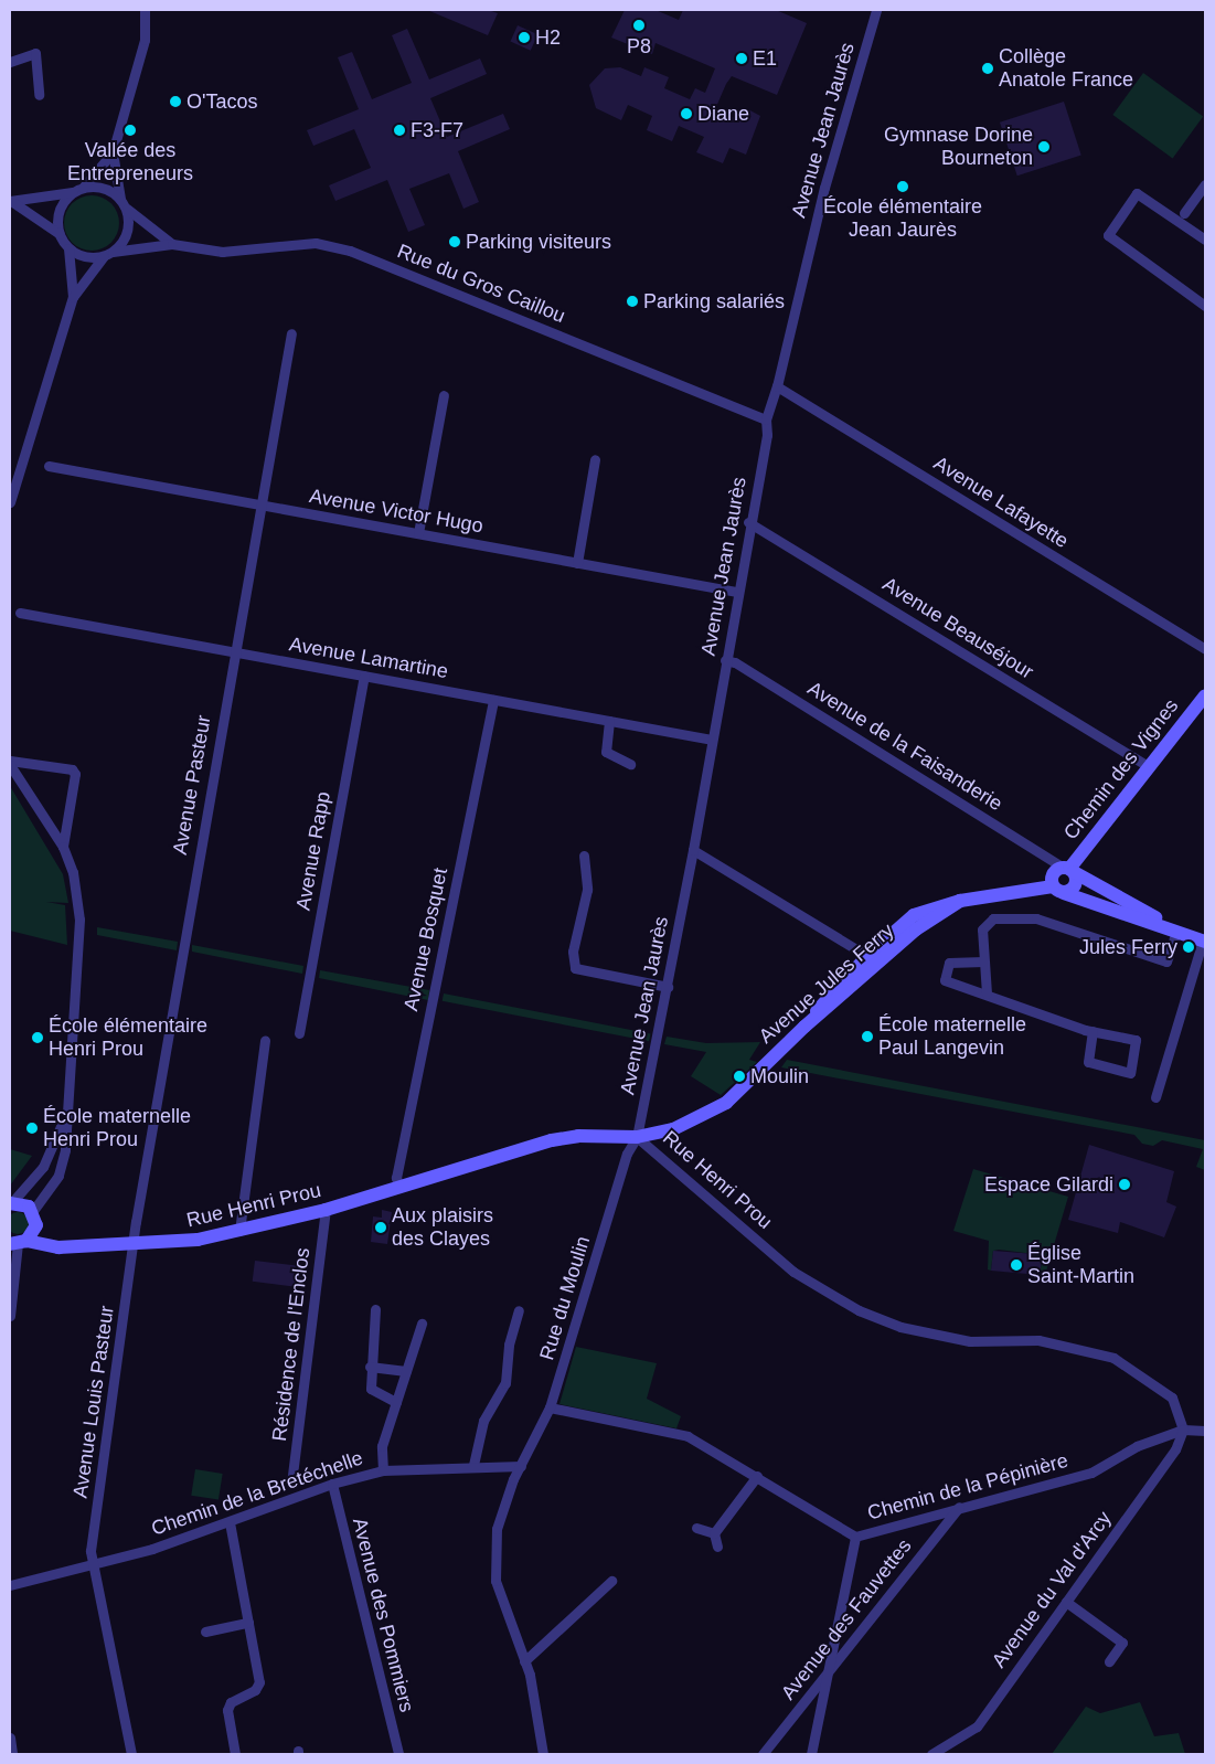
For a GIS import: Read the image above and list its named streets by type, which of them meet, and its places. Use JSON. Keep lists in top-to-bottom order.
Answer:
{
  "streets": {
    "street": [
      "Avenue Jean Jaurès",
      "Rue du Gros Caillou",
      "Avenue Lafayette",
      "Avenue Victor Hugo",
      "Avenue Beauséjour",
      "Avenue Lamartine",
      "Avenue de la Faisanderie",
      "Chemin des Vignes",
      "Avenue Pasteur",
      "Avenue Rapp",
      "Avenue Bosquet",
      "Avenue Jules Ferry",
      "Rue Henri Prou",
      "Rue du Moulin",
      "Résidence de l'Enclos",
      "Avenue Louis Pasteur",
      "Chemin de la Pépinière",
      "Chemin de la Bretéchelle",
      "Avenue du Val d'Arcy",
      "Avenue des Pommiers",
      "Avenue des Fauvettes"
    ]
  },
  "crossings": [
    ["Avenue Jean Jaurès", "Rue du Gros Caillou"],
    ["Avenue Jean Jaurès", "Avenue Lafayette"],
    ["Avenue Jean Jaurès", "Avenue Victor Hugo"],
    ["Avenue Jean Jaurès", "Avenue Beauséjour"],
    ["Avenue Jean Jaurès", "Avenue Lamartine"],
    ["Avenue Jean Jaurès", "Avenue de la Faisanderie"],
    ["Avenue Jean Jaurès", "Avenue Jules Ferry"],
    ["Avenue Jean Jaurès", "Rue Henri Prou"],
    ["Avenue Jean Jaurès", "Rue du Moulin"],
    ["Avenue Victor Hugo", "Avenue Pasteur"],
    ["Avenue Beauséjour", "Chemin des Vignes"],
    ["Avenue Lamartine", "Avenue Pasteur"],
    ["Avenue Lamartine", "Avenue Rapp"],
    ["Avenue Lamartine", "Avenue Bosquet"],
    ["Avenue de la Faisanderie", "Chemin des Vignes"],
    ["Avenue Pasteur", "Rue Henri Prou"],
    ["Avenue Pasteur", "Avenue Louis Pasteur"],
    ["Avenue Bosquet", "Rue Henri Prou"],
    ["Avenue Jules Ferry", "Rue Henri Prou"],
    ["Avenue Jules Ferry", "Rue du Moulin"],
    ["Rue Henri Prou", "Rue du Moulin"],
    ["Rue Henri Prou", "Résidence de l'Enclos"],
    ["Rue Henri Prou", "Avenue Louis Pasteur"],
    ["Rue Henri Prou", "Chemin de la Pépinière"],
    ["Rue Henri Prou", "Avenue du Val d'Arcy"],
    ["Rue du Moulin", "Chemin de la Pépinière"],
    ["Rue du Moulin", "Chemin de la Bretéchelle"],
    ["Avenue Louis Pasteur", "Chemin de la Bretéchelle"],
    ["Chemin de la Pépinière", "Avenue du Val d'Arcy"],
    ["Chemin de la Pépinière", "Avenue des Fauvettes"],
    ["Chemin de la Bretéchelle", "Avenue des Pommiers"]
  ],
  "places": [
    "P8",
    "H2",
    "E1",
    "Collège Anatole France",
    "O'Tacos",
    "Diane",
    "Vallée des Entrepreneurs",
    "F3-F7",
    "Gymnase Dorine Bourneton",
    "École élémentaire Jean Jaurès",
    "Parking visiteurs",
    "Parking salariés",
    "Jules Ferry",
    "École maternelle Paul Langevin",
    "École élémentaire Henri Prou",
    "Moulin",
    "École maternelle Henri Prou",
    "Espace Gilardi",
    "Aux plaisirs des Clayes",
    "Église Saint-Martin"
  ]
}
